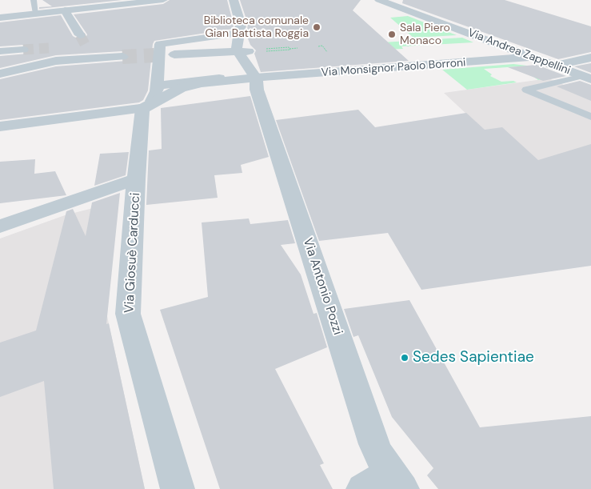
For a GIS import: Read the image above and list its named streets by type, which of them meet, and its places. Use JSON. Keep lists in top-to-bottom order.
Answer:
{
  "streets": {
    "street": [
      "Via Andrea Zappellini",
      "Via Monsignor Paolo Borroni",
      "Via Giosuè Carducci",
      "Via Antonio Pozzi"
    ]
  },
  "crossings": [
    ["Via Andrea Zappellini", "Via Monsignor Paolo Borroni"],
    ["Via Monsignor Paolo Borroni", "Via Antonio Pozzi"]
  ],
  "places": ["Biblioteca comunale Gian Battista Roggia", "Sala Piero Monaco", "Sedes Sapientiae"]
}
